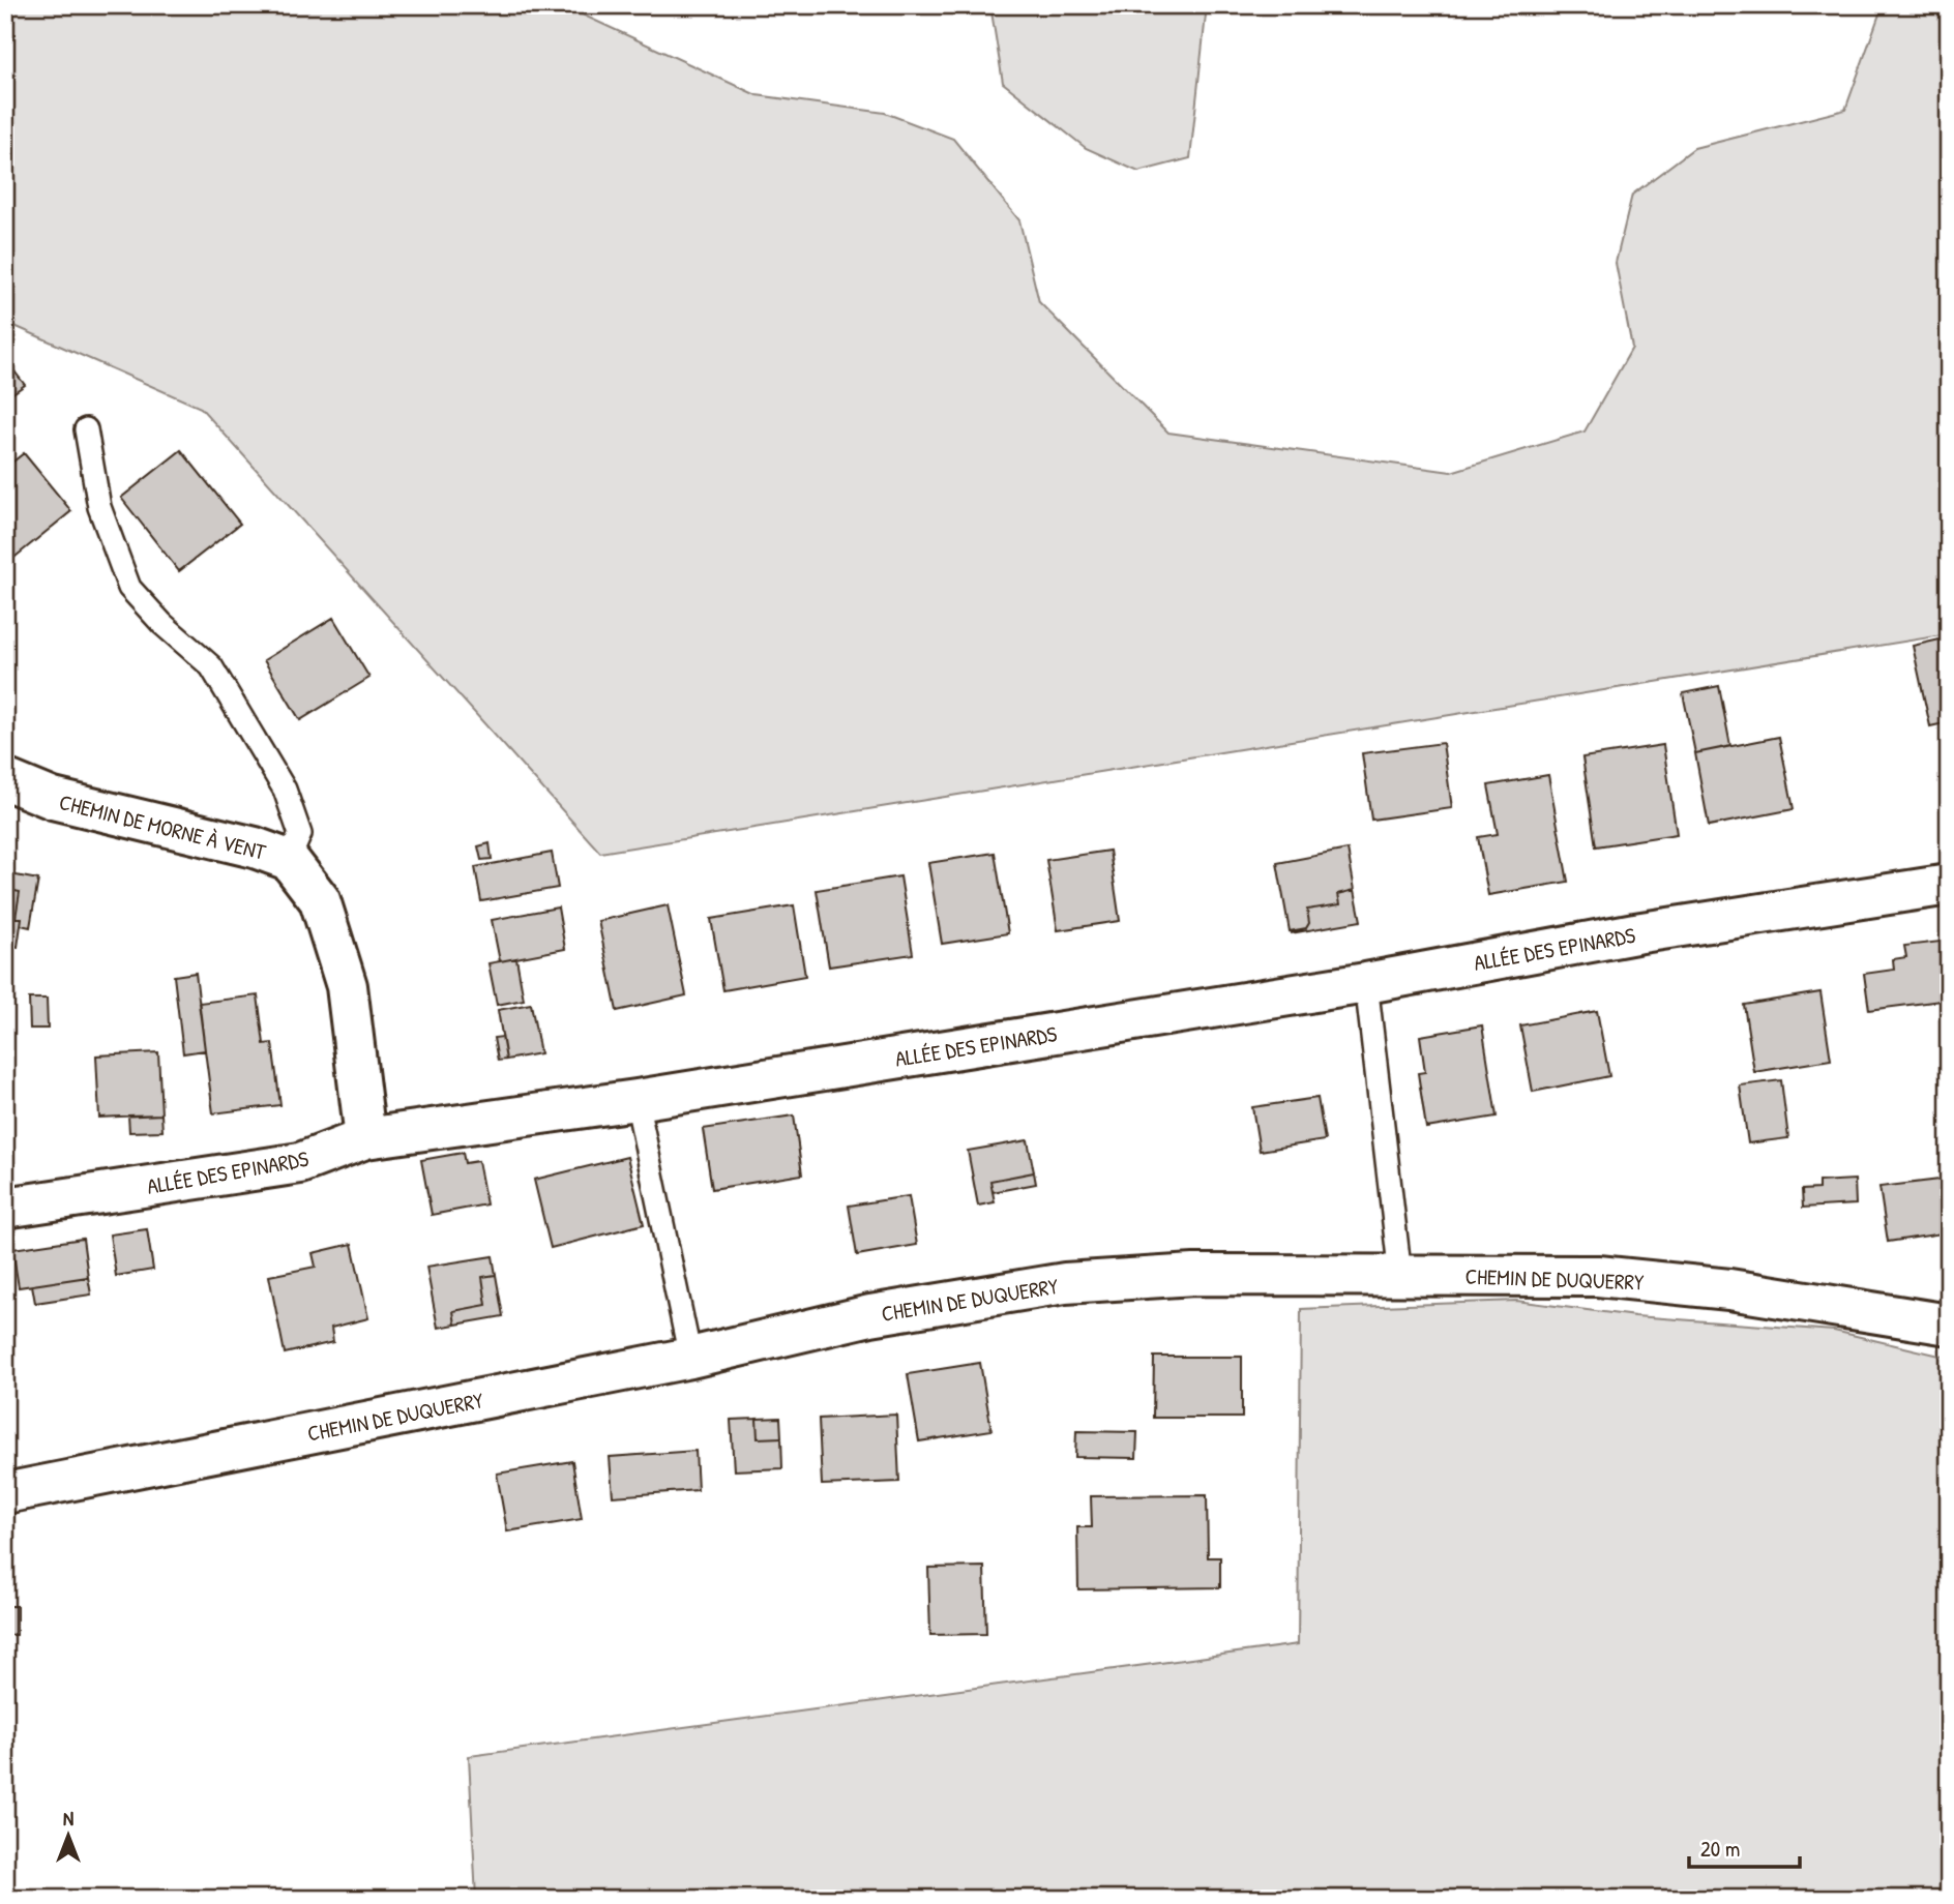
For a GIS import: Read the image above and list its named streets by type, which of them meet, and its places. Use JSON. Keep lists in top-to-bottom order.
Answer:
{
  "streets": {
    "street": ["CHEMIN DE MORNE À VENT", "ALLÉE DES EPINARDS", "CHEMIN DE DUQUERRY"]
  },
  "crossings": [
    ["CHEMIN DE MORNE À VENT", "ALLÉE DES EPINARDS"]
  ],
  "scale_bar": "20 m",
  "north": "top"
}
